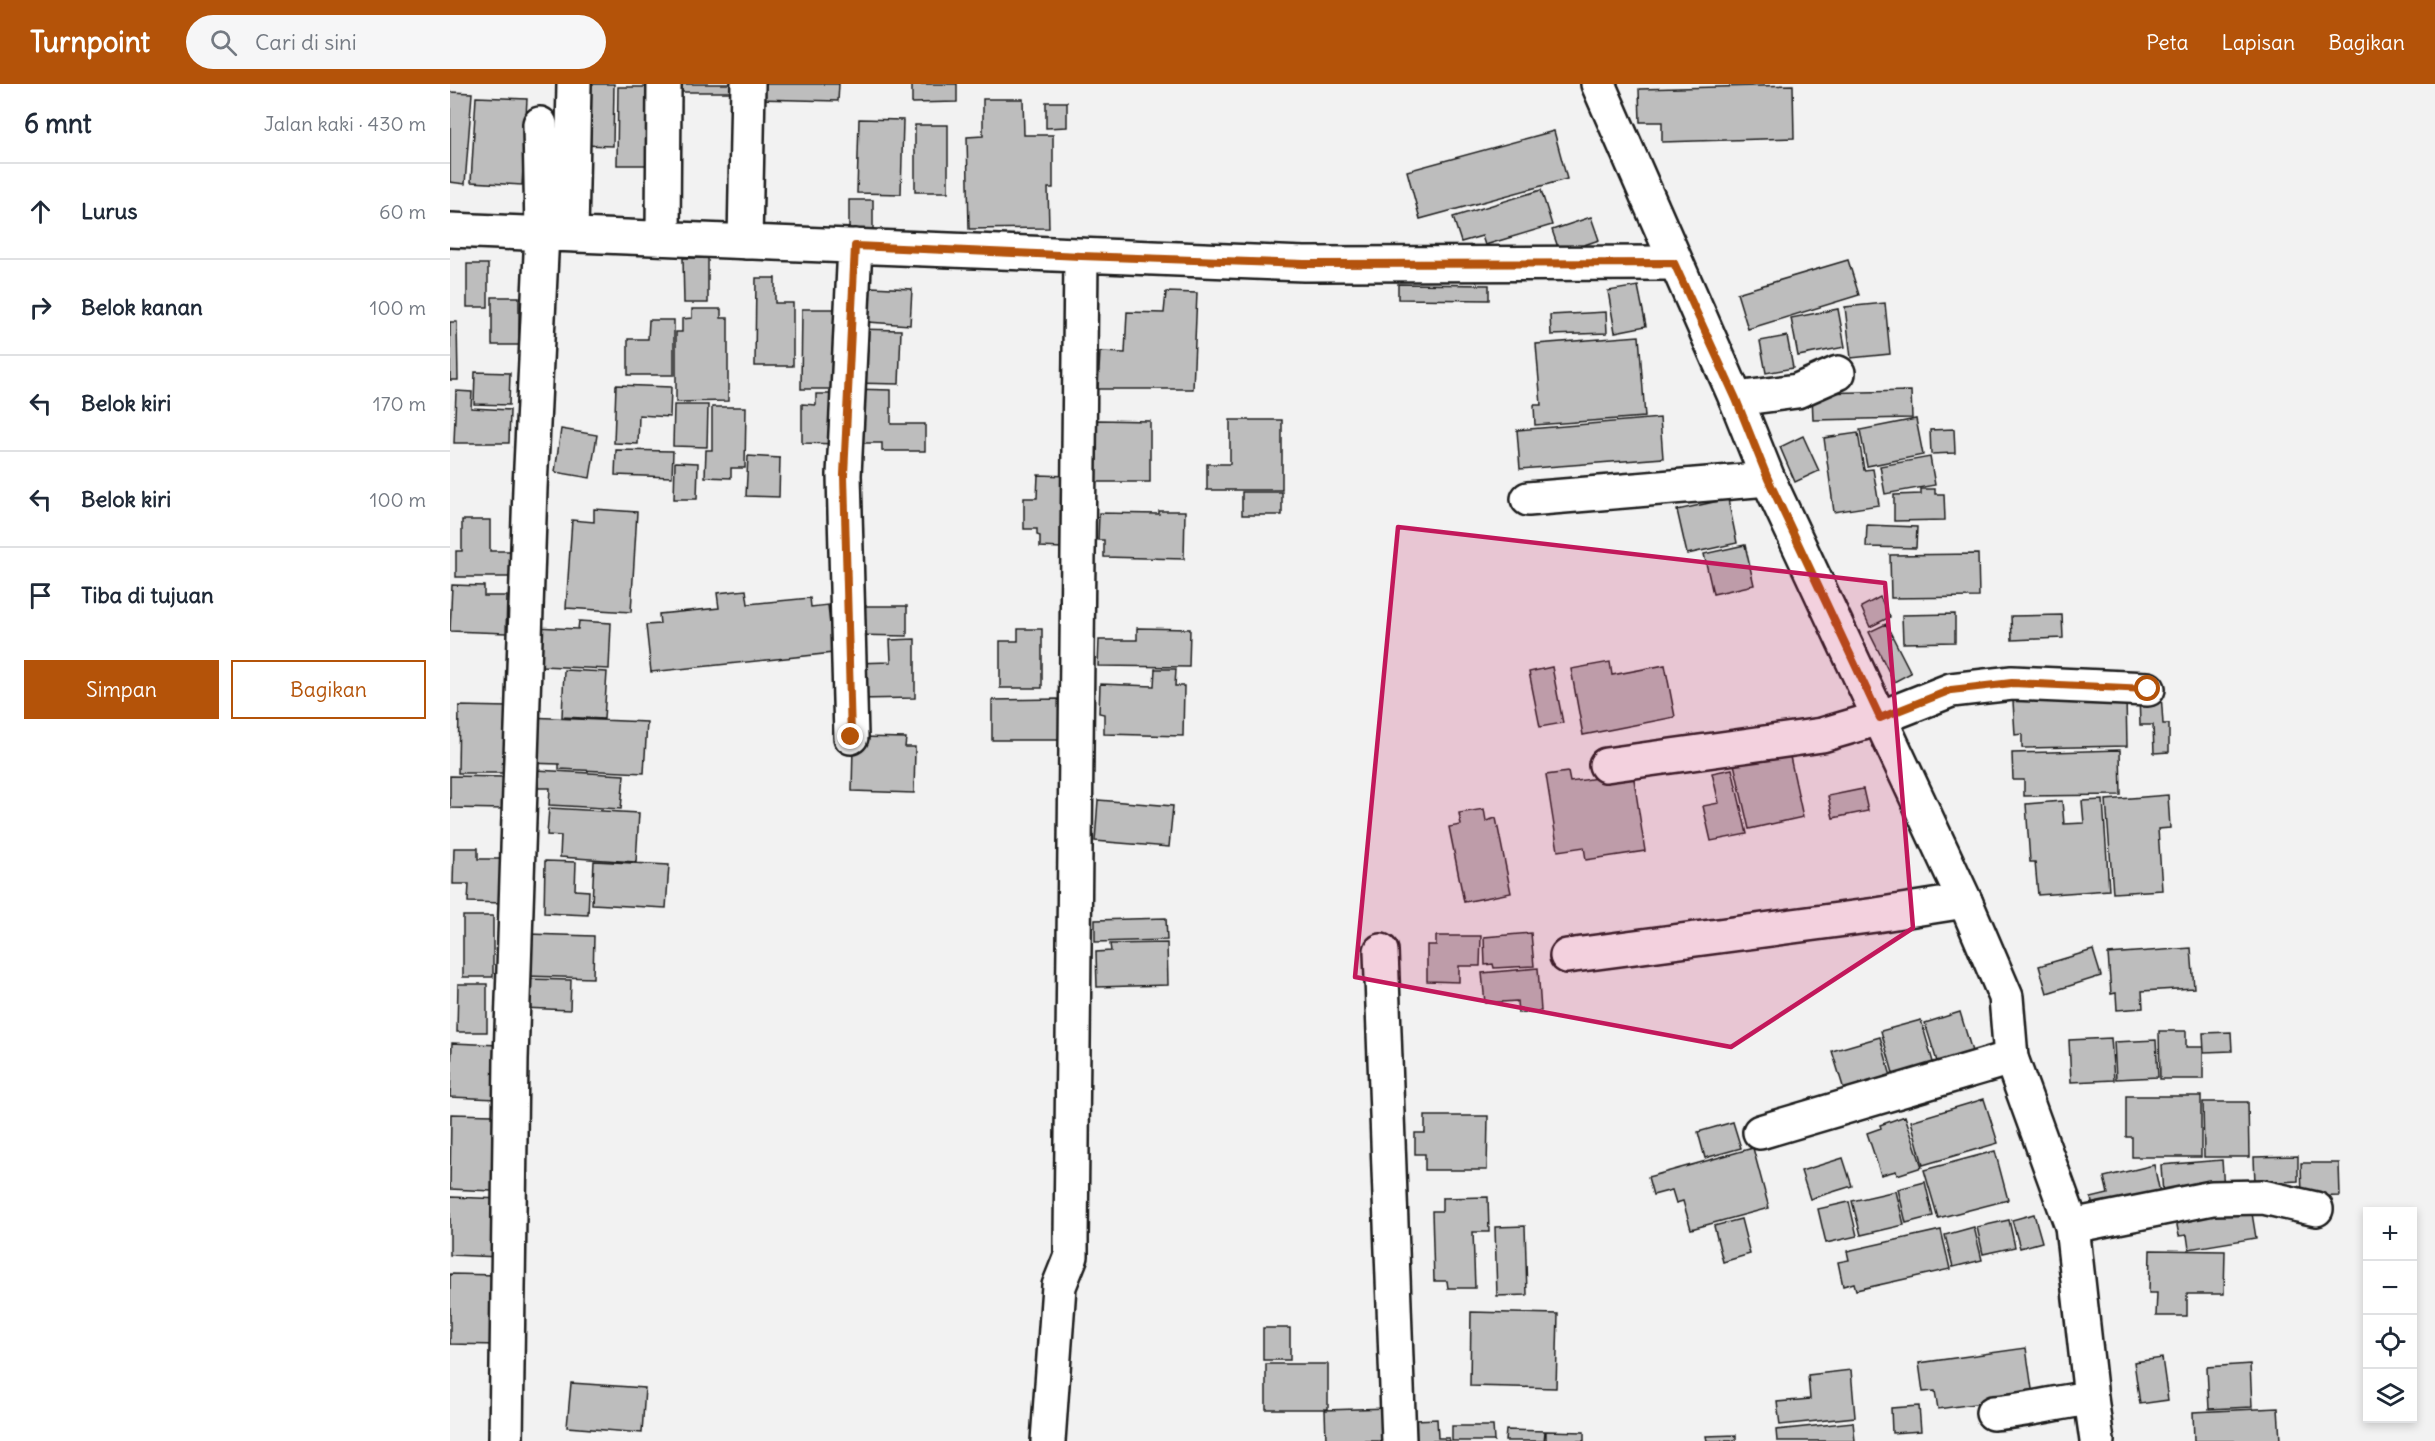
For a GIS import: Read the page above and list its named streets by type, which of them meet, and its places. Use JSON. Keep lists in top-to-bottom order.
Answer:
{
  "page": {
    "header": "Turnpoint",
    "search": "Cari di sini",
    "nav": ["Peta", "Lapisan", "Bagikan"],
    "heading": ["6 mnt", "Jalan kaki · 430 m"],
    "list": [
      ["Lurus", "60 m"],
      ["Belok kanan", "100 m"],
      ["Belok kiri", "170 m"],
      ["Belok kiri", "100 m"],
      "Tiba di tujuan"
    ],
    "buttons": ["Simpan", "Bagikan"],
    "map_buttons": ["+", "−"]
  }
}
